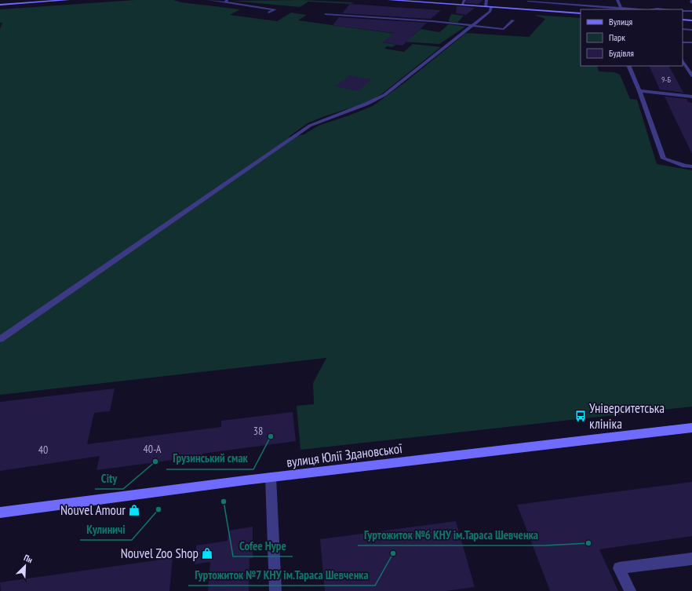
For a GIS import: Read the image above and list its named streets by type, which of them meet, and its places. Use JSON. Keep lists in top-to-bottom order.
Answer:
{
  "streets": {
    "main road": ["вулиця Юлії Здановської"]
  },
  "places": {
    "bus stop": ["Університетська клініка"],
    "other": [
      "Грузинський смак",
      "City",
      "Cofee Hype",
      "Кулиничі",
      "Гуртожиток №6 КНУ ім.Тараса Шевченка",
      "Гуртожиток №7 КНУ ім.Тараса Шевченка"
    ],
    "shop": ["Nouvel Amour", "Nouvel Zoo Shop"]
  },
  "house_numbers": [
    "9-Б",
    "38",
    "40-А",
    "40"
  ],
  "legend": ["Вулиця", "Парк", "Будівля"],
  "north": "top right"
}
